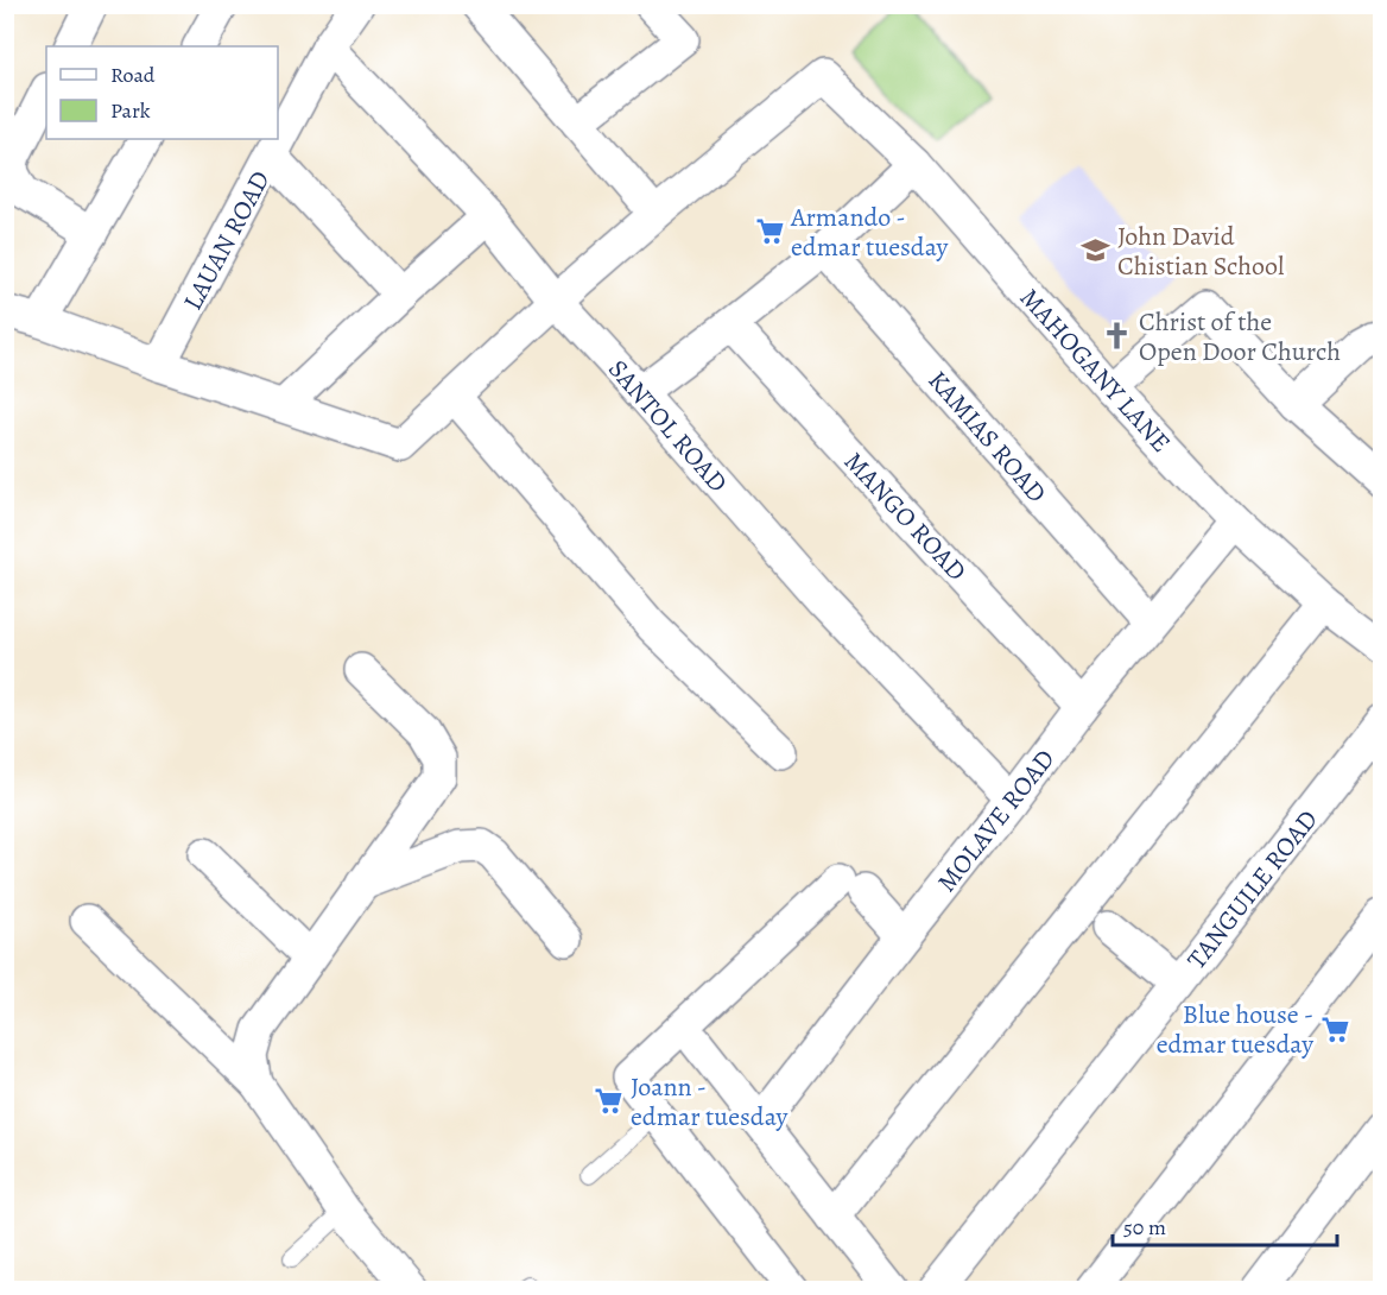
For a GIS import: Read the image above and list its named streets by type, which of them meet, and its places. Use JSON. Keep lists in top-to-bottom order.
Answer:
{
  "streets": {
    "street": [
      "LAUAN ROAD",
      "MAHOGANY LANE",
      "SANTOL ROAD",
      "KAMIAS ROAD",
      "MANGO ROAD",
      "MOLAVE ROAD",
      "TANGUILE ROAD"
    ]
  },
  "crossings": [
    ["LAUAN ROAD", "SANTOL ROAD"],
    ["MAHOGANY LANE", "MOLAVE ROAD"],
    ["SANTOL ROAD", "MOLAVE ROAD"],
    ["KAMIAS ROAD", "MOLAVE ROAD"],
    ["MANGO ROAD", "MOLAVE ROAD"]
  ],
  "places": {
    "supermarket": ["Armando - edmar tuesday", "Blue house - edmar tuesday", "Joann - edmar tuesday"],
    "school or university": ["John David Chistian School"],
    "church": ["Christ of the Open Door Church"]
  },
  "legend": ["Road", "Park"],
  "scale_bar": "50 m"
}
